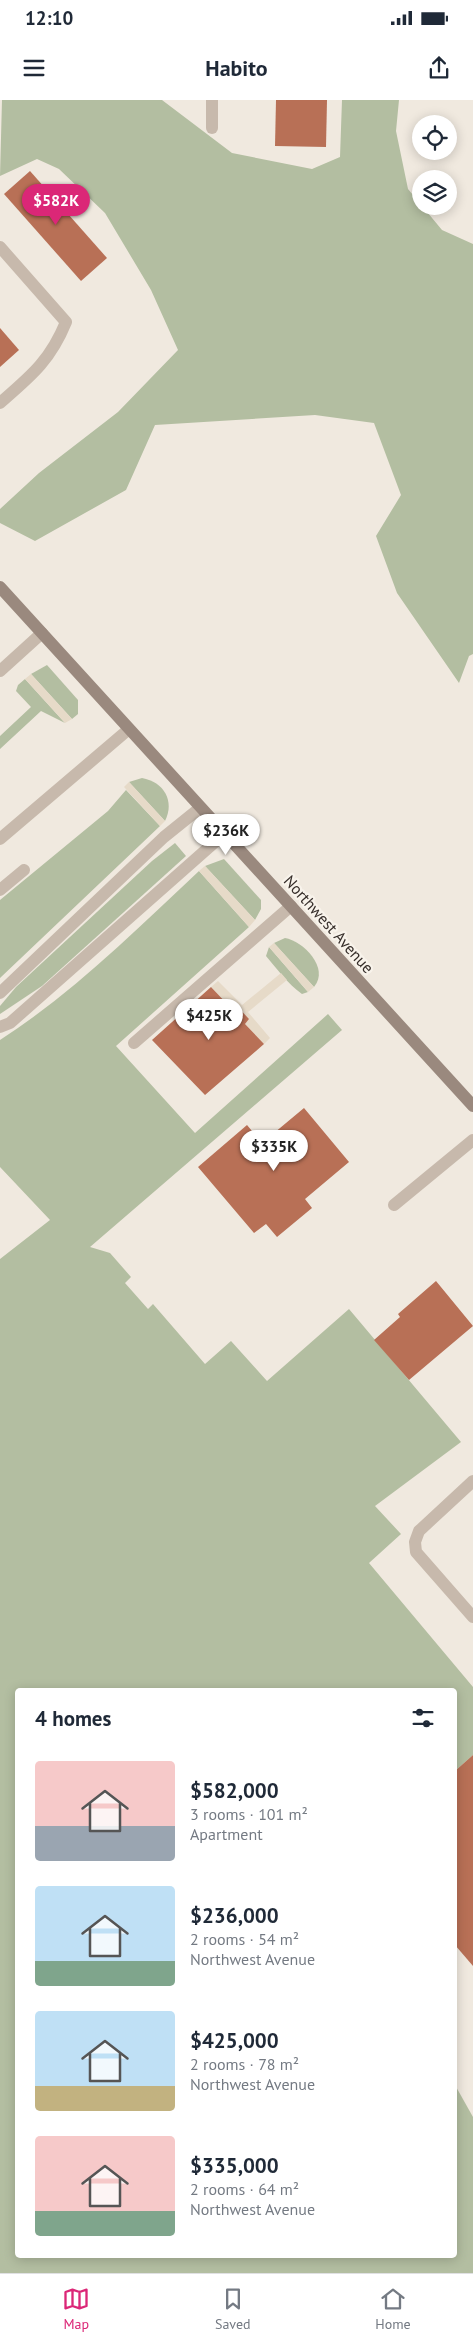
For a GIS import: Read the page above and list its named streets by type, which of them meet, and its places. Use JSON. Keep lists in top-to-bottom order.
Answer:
{
  "streets": {
    "street": ["Northwest Avenue"]
  },
  "page": {
    "status": "12:10",
    "header": "Habito",
    "price": [
      "$582K",
      "$236K",
      "$425K",
      "$335K"
    ],
    "heading": "4 homes",
    "list": [
      {
        "name": "$582,000",
        "note": "3 rooms · 101 m² · Apartment"
      },
      {
        "name": "$236,000",
        "note": "2 rooms · 54 m² · Northwest Avenue"
      },
      {
        "name": "$425,000",
        "note": "2 rooms · 78 m² · Northwest Avenue"
      },
      {
        "name": "$335,000",
        "note": "2 rooms · 64 m² · Northwest Avenue"
      }
    ],
    "tabs": ["Map", "Saved", "Home"]
  }
}
